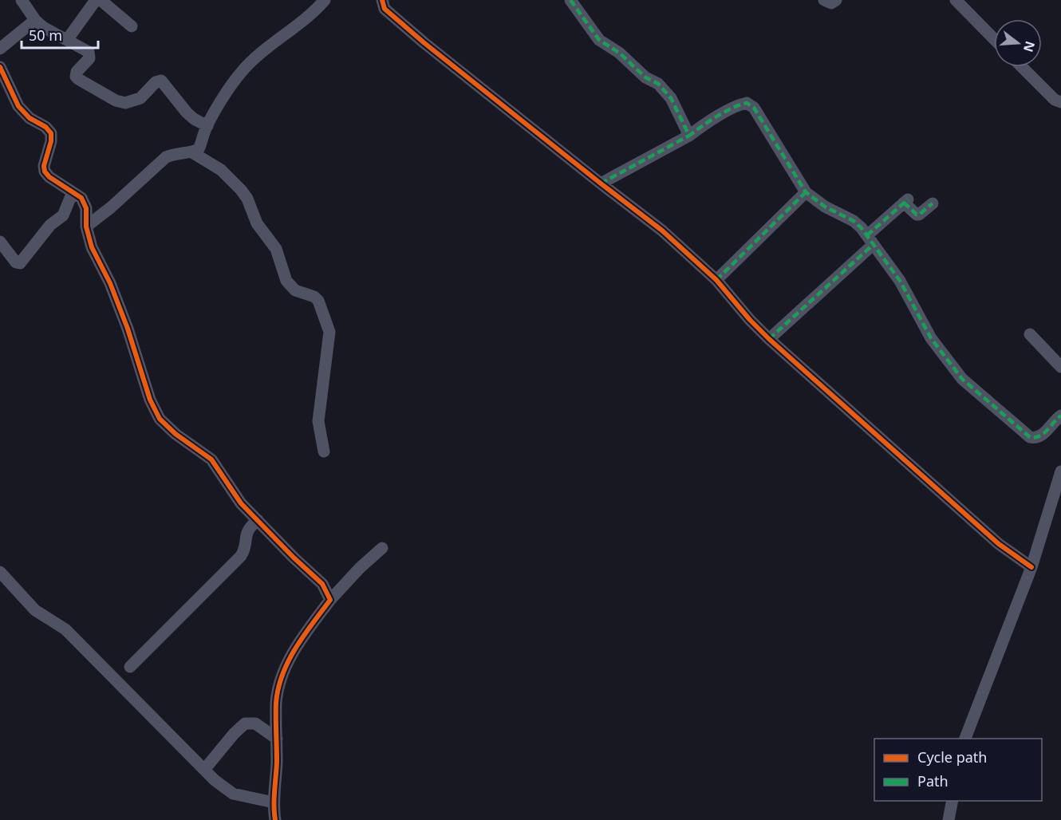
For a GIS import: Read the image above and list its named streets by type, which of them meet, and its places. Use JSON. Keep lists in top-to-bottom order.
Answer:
{
  "legend": ["Cycle path", "Path"],
  "scale_bar": "50 m",
  "north": "right"
}
